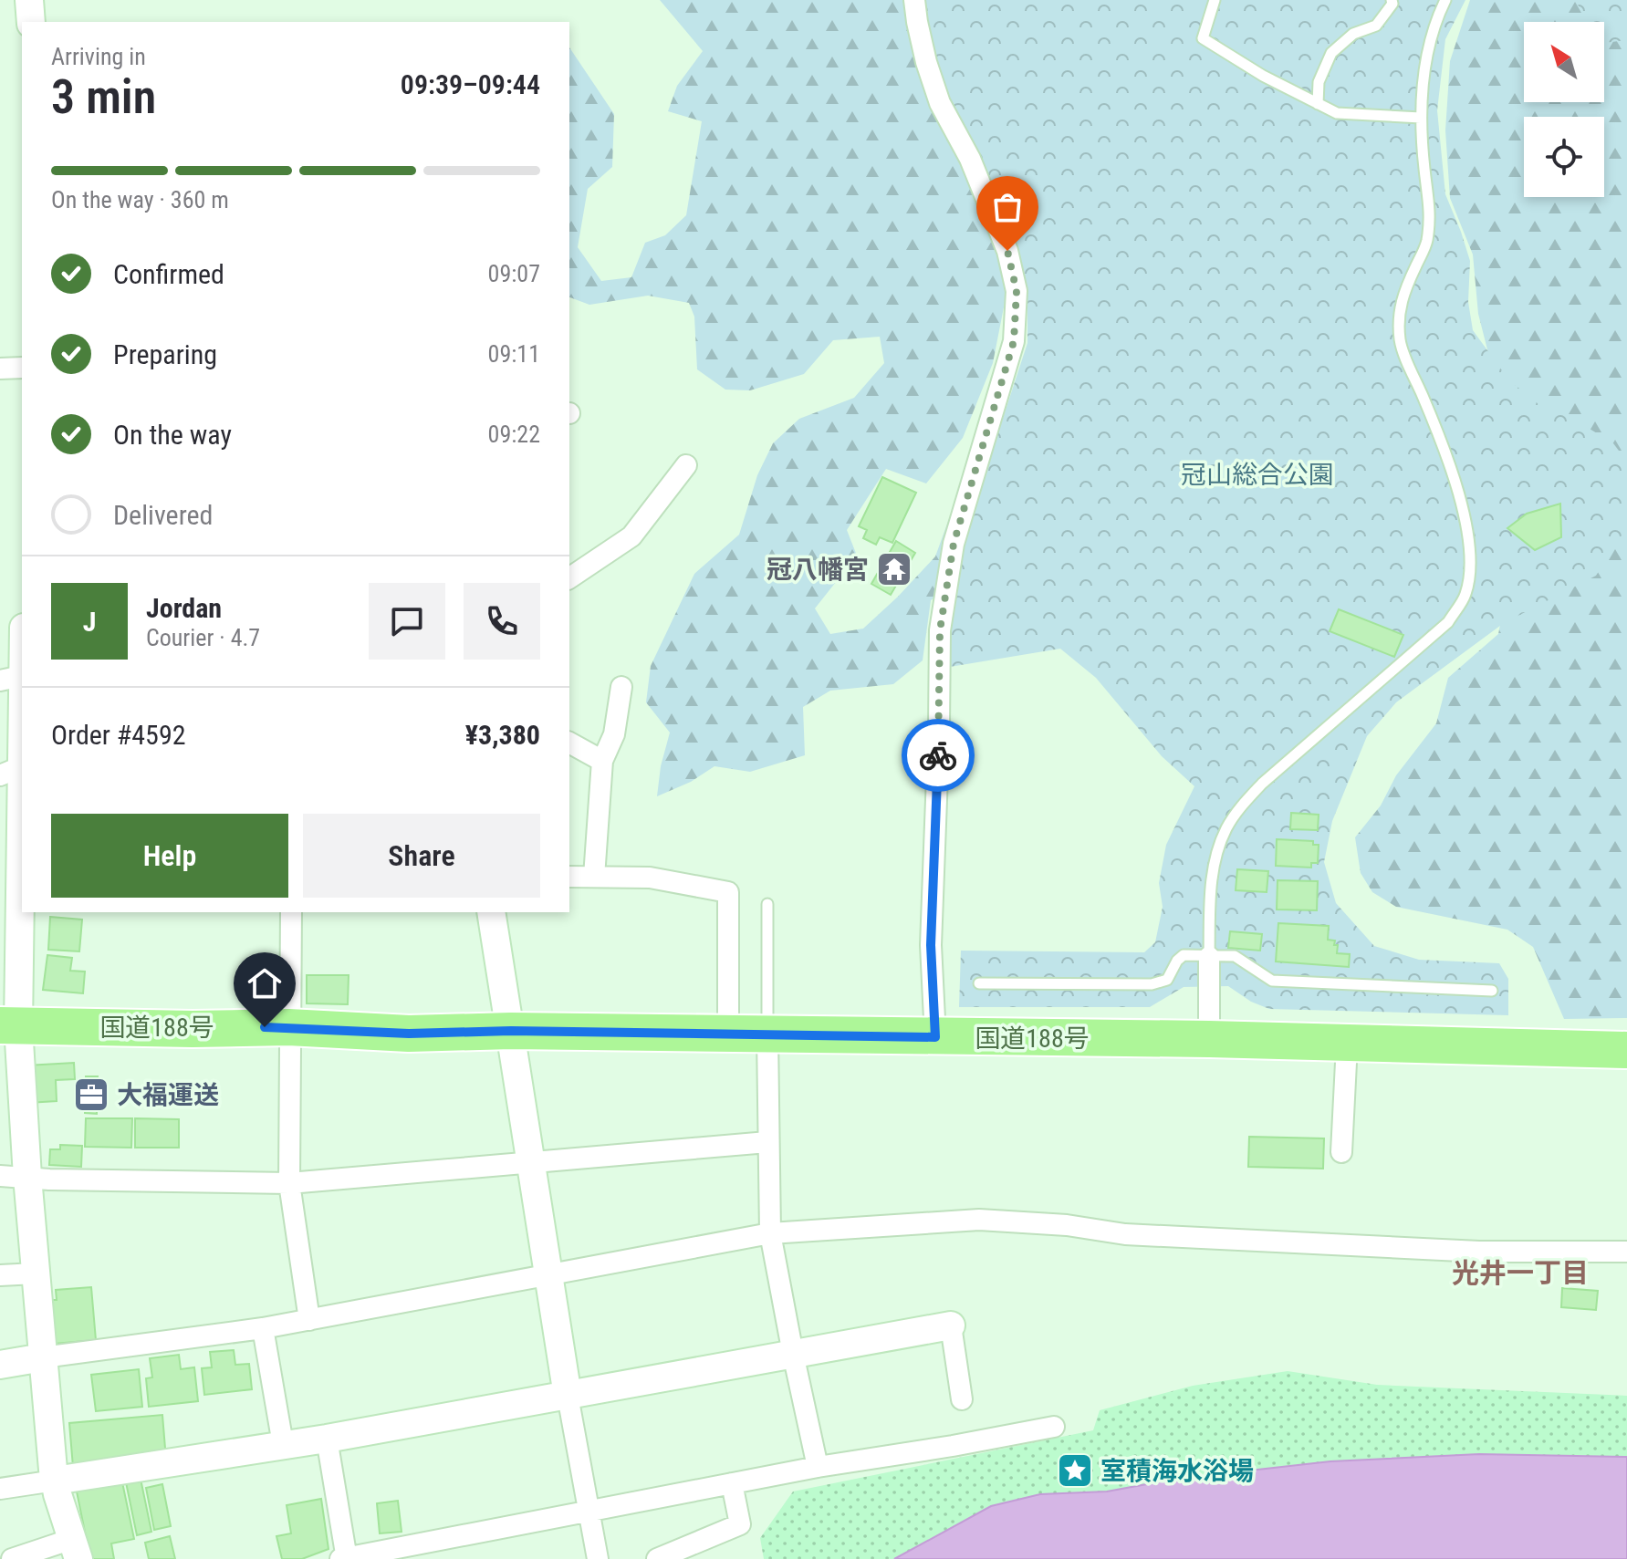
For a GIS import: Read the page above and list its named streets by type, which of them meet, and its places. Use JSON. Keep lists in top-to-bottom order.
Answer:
{
  "streets": {
    "highway": ["国道188号"]
  },
  "districts": ["光井一丁目"],
  "parks": ["冠山総合公園"],
  "places": {
    "temple": ["冠八幡宮"],
    "office": ["大福運送"],
    "place": ["室積海水浴場"]
  },
  "north": "top left",
  "page": {
    "heading": ["3 min", "Arriving in", "09:39–09:44"],
    "panel": [
      "Jordan",
      "Courier · 4.7",
      "Order #4592",
      "¥3,380"
    ],
    "bar": "On the way · 360 m",
    "list": [
      ["Confirmed", "09:07"],
      ["Preparing", "09:11"],
      ["On the way", "09:22"],
      "Delivered"
    ],
    "round": "J",
    "buttons": ["Help", "Share"]
  }
}
